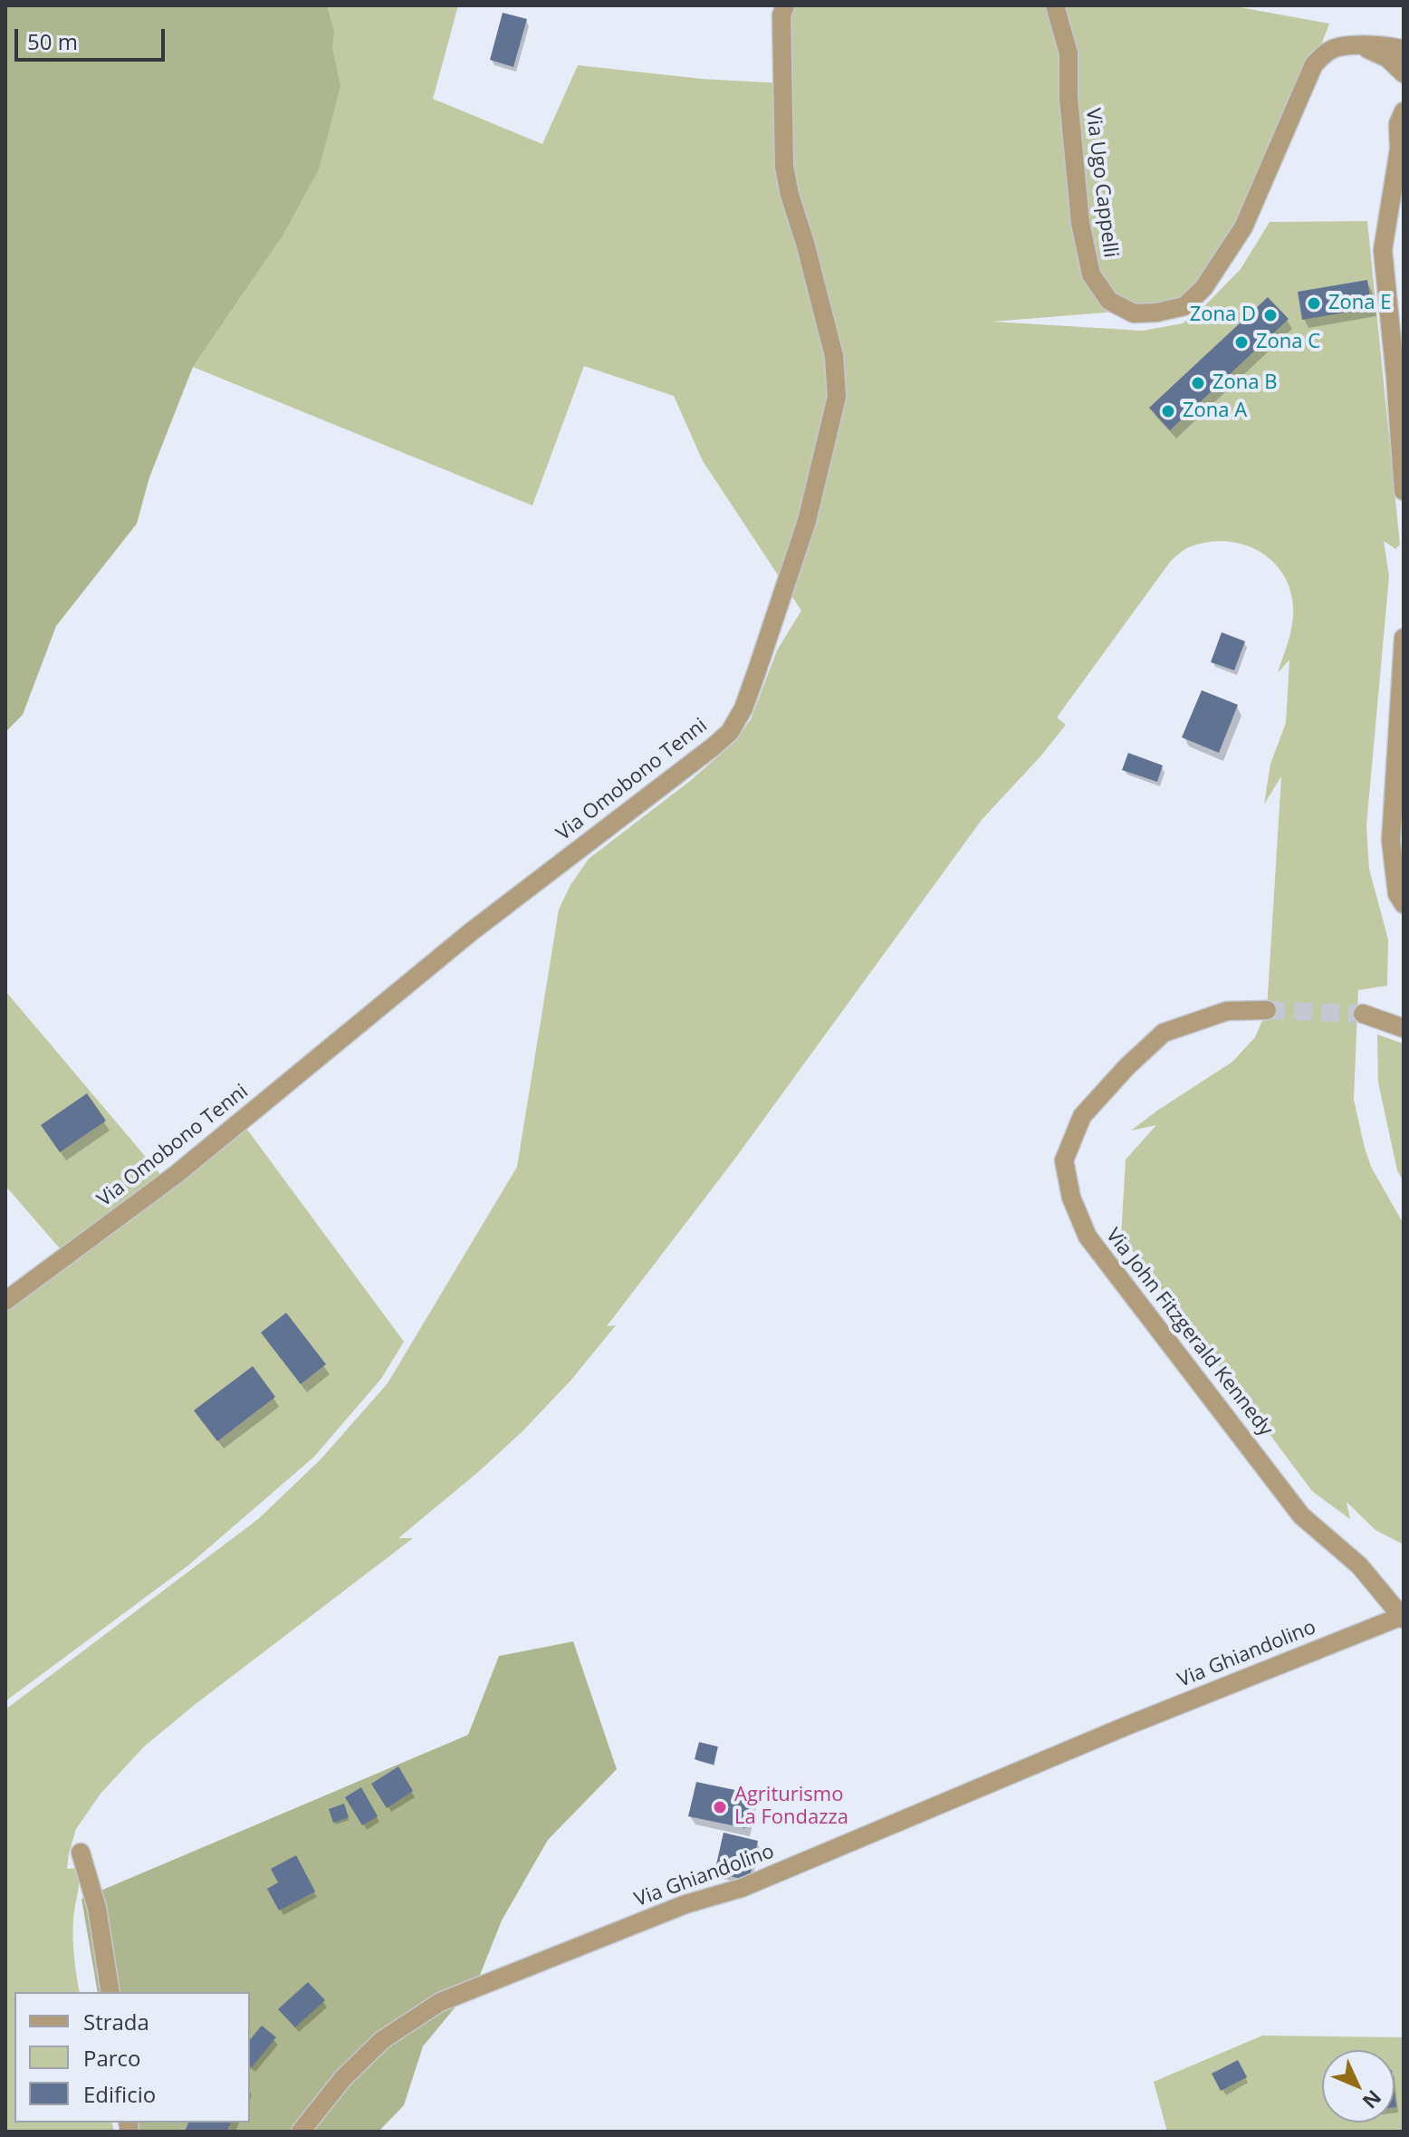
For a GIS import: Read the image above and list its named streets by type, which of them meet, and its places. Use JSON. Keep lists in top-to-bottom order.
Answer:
{
  "streets": {
    "street": [
      "Via Ugo Cappelli",
      "Via Omobono Tenni",
      "Via John Fitzgerald Kennedy",
      "Via Ghiandolino"
    ]
  },
  "crossings": [
    ["Via John Fitzgerald Kennedy", "Via Ghiandolino"]
  ],
  "places": [
    "Zona E",
    "Zona D",
    "Zona C",
    "Zona B",
    "Zona A",
    "Agriturismo La Fondazza"
  ],
  "legend": ["Strada", "Parco", "Edificio"],
  "scale_bar": "50 m",
  "north": "bottom right"
}
